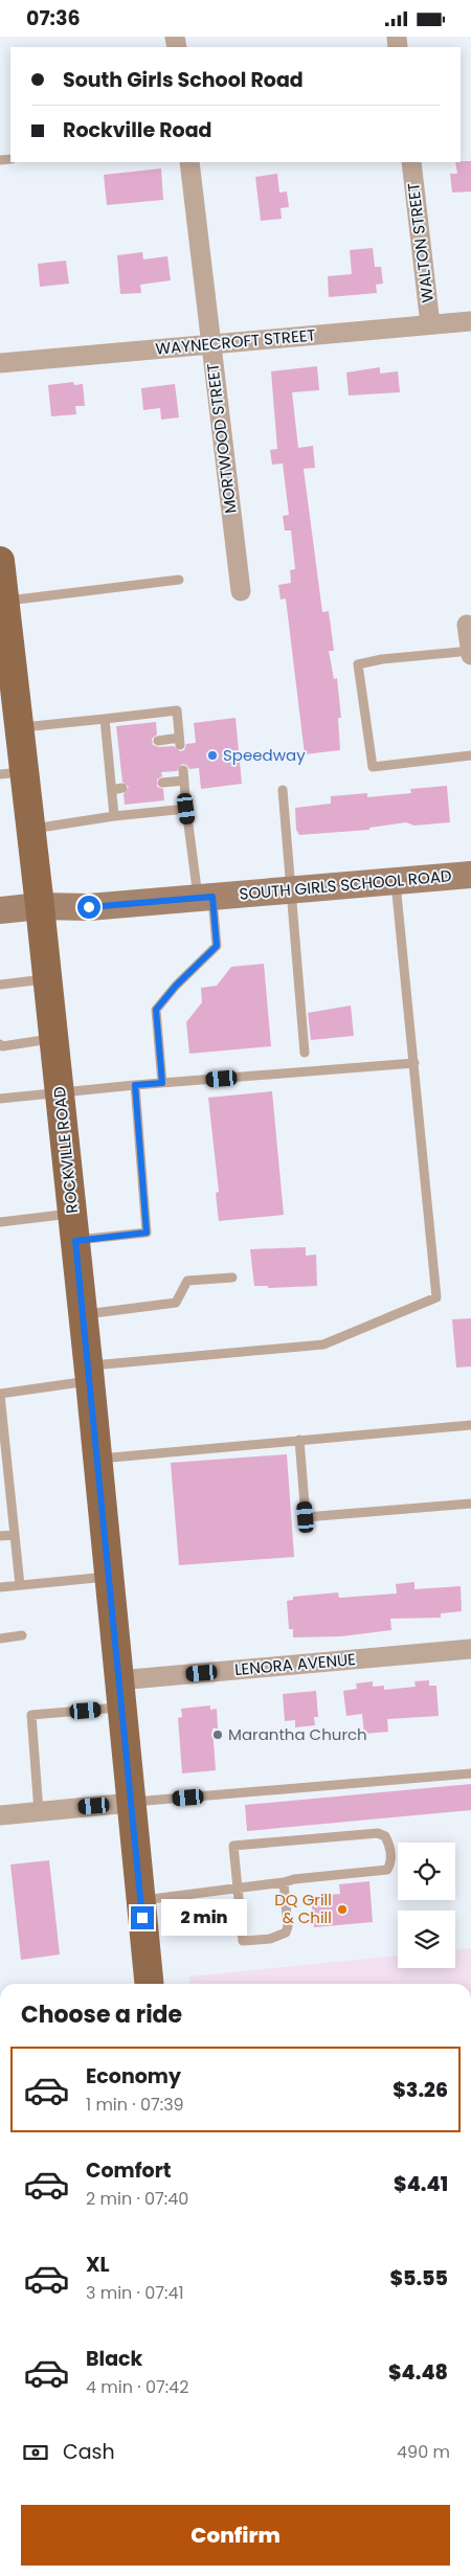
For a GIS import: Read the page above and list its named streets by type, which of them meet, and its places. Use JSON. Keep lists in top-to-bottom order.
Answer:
{
  "streets": {
    "main road": ["SOUTH GIRLS SCHOOL ROAD", "ROCKVILLE ROAD"],
    "street": [
      "WALTON STREET",
      "WAYNECROFT STREET",
      "MORTWOOD STREET",
      "LENORA AVENUE"
    ]
  },
  "crossings": [
    ["WALTON STREET", "WAYNECROFT STREET"],
    ["WAYNECROFT STREET", "MORTWOOD STREET"],
    ["SOUTH GIRLS SCHOOL ROAD", "ROCKVILLE ROAD"],
    ["ROCKVILLE ROAD", "LENORA AVENUE"]
  ],
  "places": ["Speedway", "Marantha Church", "DQ Grill & Chill"],
  "page": {
    "status": "07:36",
    "banner": ["South Girls School Road", "Rockville Road"],
    "bubble": "2 min",
    "heading": "Choose a ride",
    "list": [
      {
        "name": "Economy",
        "note": "1 min · 07:39",
        "value": "$3.26"
      },
      {
        "name": "Comfort",
        "note": "2 min · 07:40",
        "value": "$4.41"
      },
      {
        "name": "XL",
        "note": "3 min · 07:41",
        "value": "$5.55"
      },
      {
        "name": "Black",
        "note": "4 min · 07:42",
        "value": "$4.48"
      }
    ],
    "pay": ["Cash", "490 m"],
    "buttons": "Confirm"
  }
}
